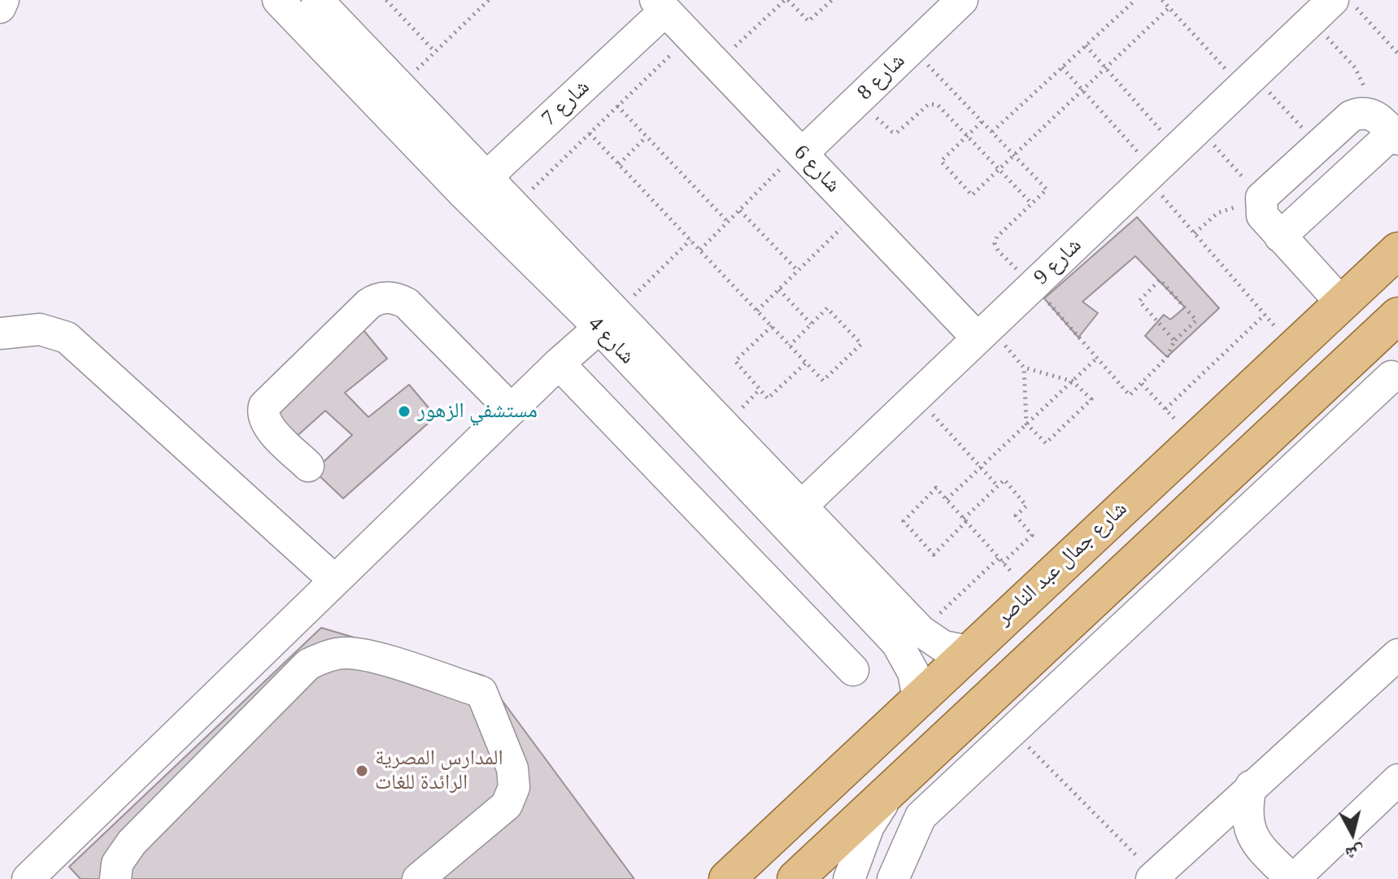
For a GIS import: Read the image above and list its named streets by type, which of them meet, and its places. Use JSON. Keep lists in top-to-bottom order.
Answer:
{
  "streets": {
    "main road": ["شارع جمال عبد الناصر"],
    "street": [
      "شارع 8",
      "شارع 7",
      "شارع 6",
      "شارع 9",
      "شارع 4"
    ]
  },
  "crossings": [
    ["شارع 8", "شارع 6"],
    ["شارع 7", "شارع 6"],
    ["شارع 7", "شارع 4"],
    ["شارع 6", "شارع 9"],
    ["شارع 9", "شارع 4"],
    ["شارع 4", "شارع جمال عبد الناصر"]
  ],
  "places": ["مستشفي الزهور", "المدارس المصرية الرائدة للغات"],
  "north": "bottom"
}
